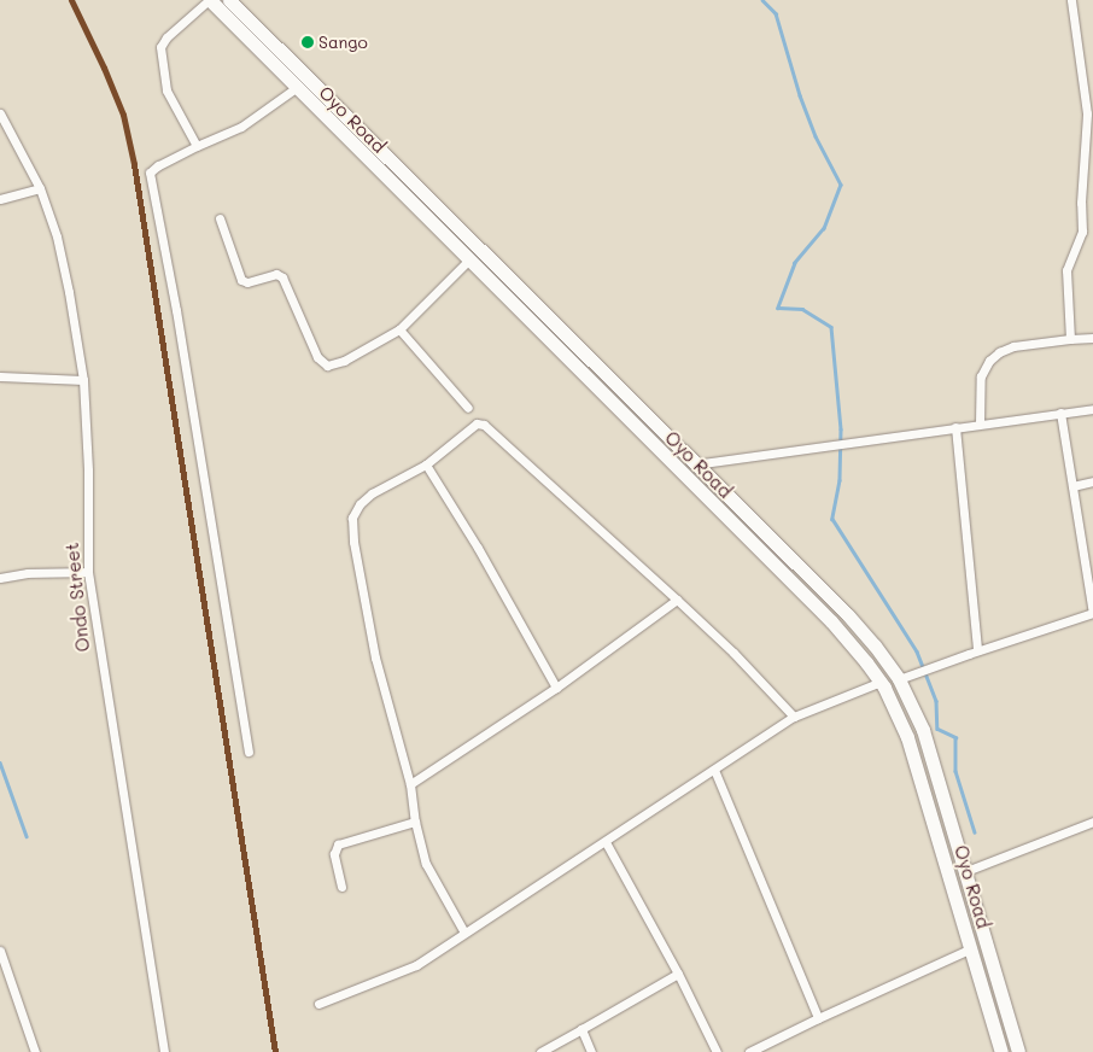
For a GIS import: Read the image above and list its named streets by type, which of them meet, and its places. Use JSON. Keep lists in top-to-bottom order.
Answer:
{
  "streets": {
    "main road": ["Oyo Road"],
    "street": ["Ondo Street"]
  },
  "places": ["Sango"]
}
